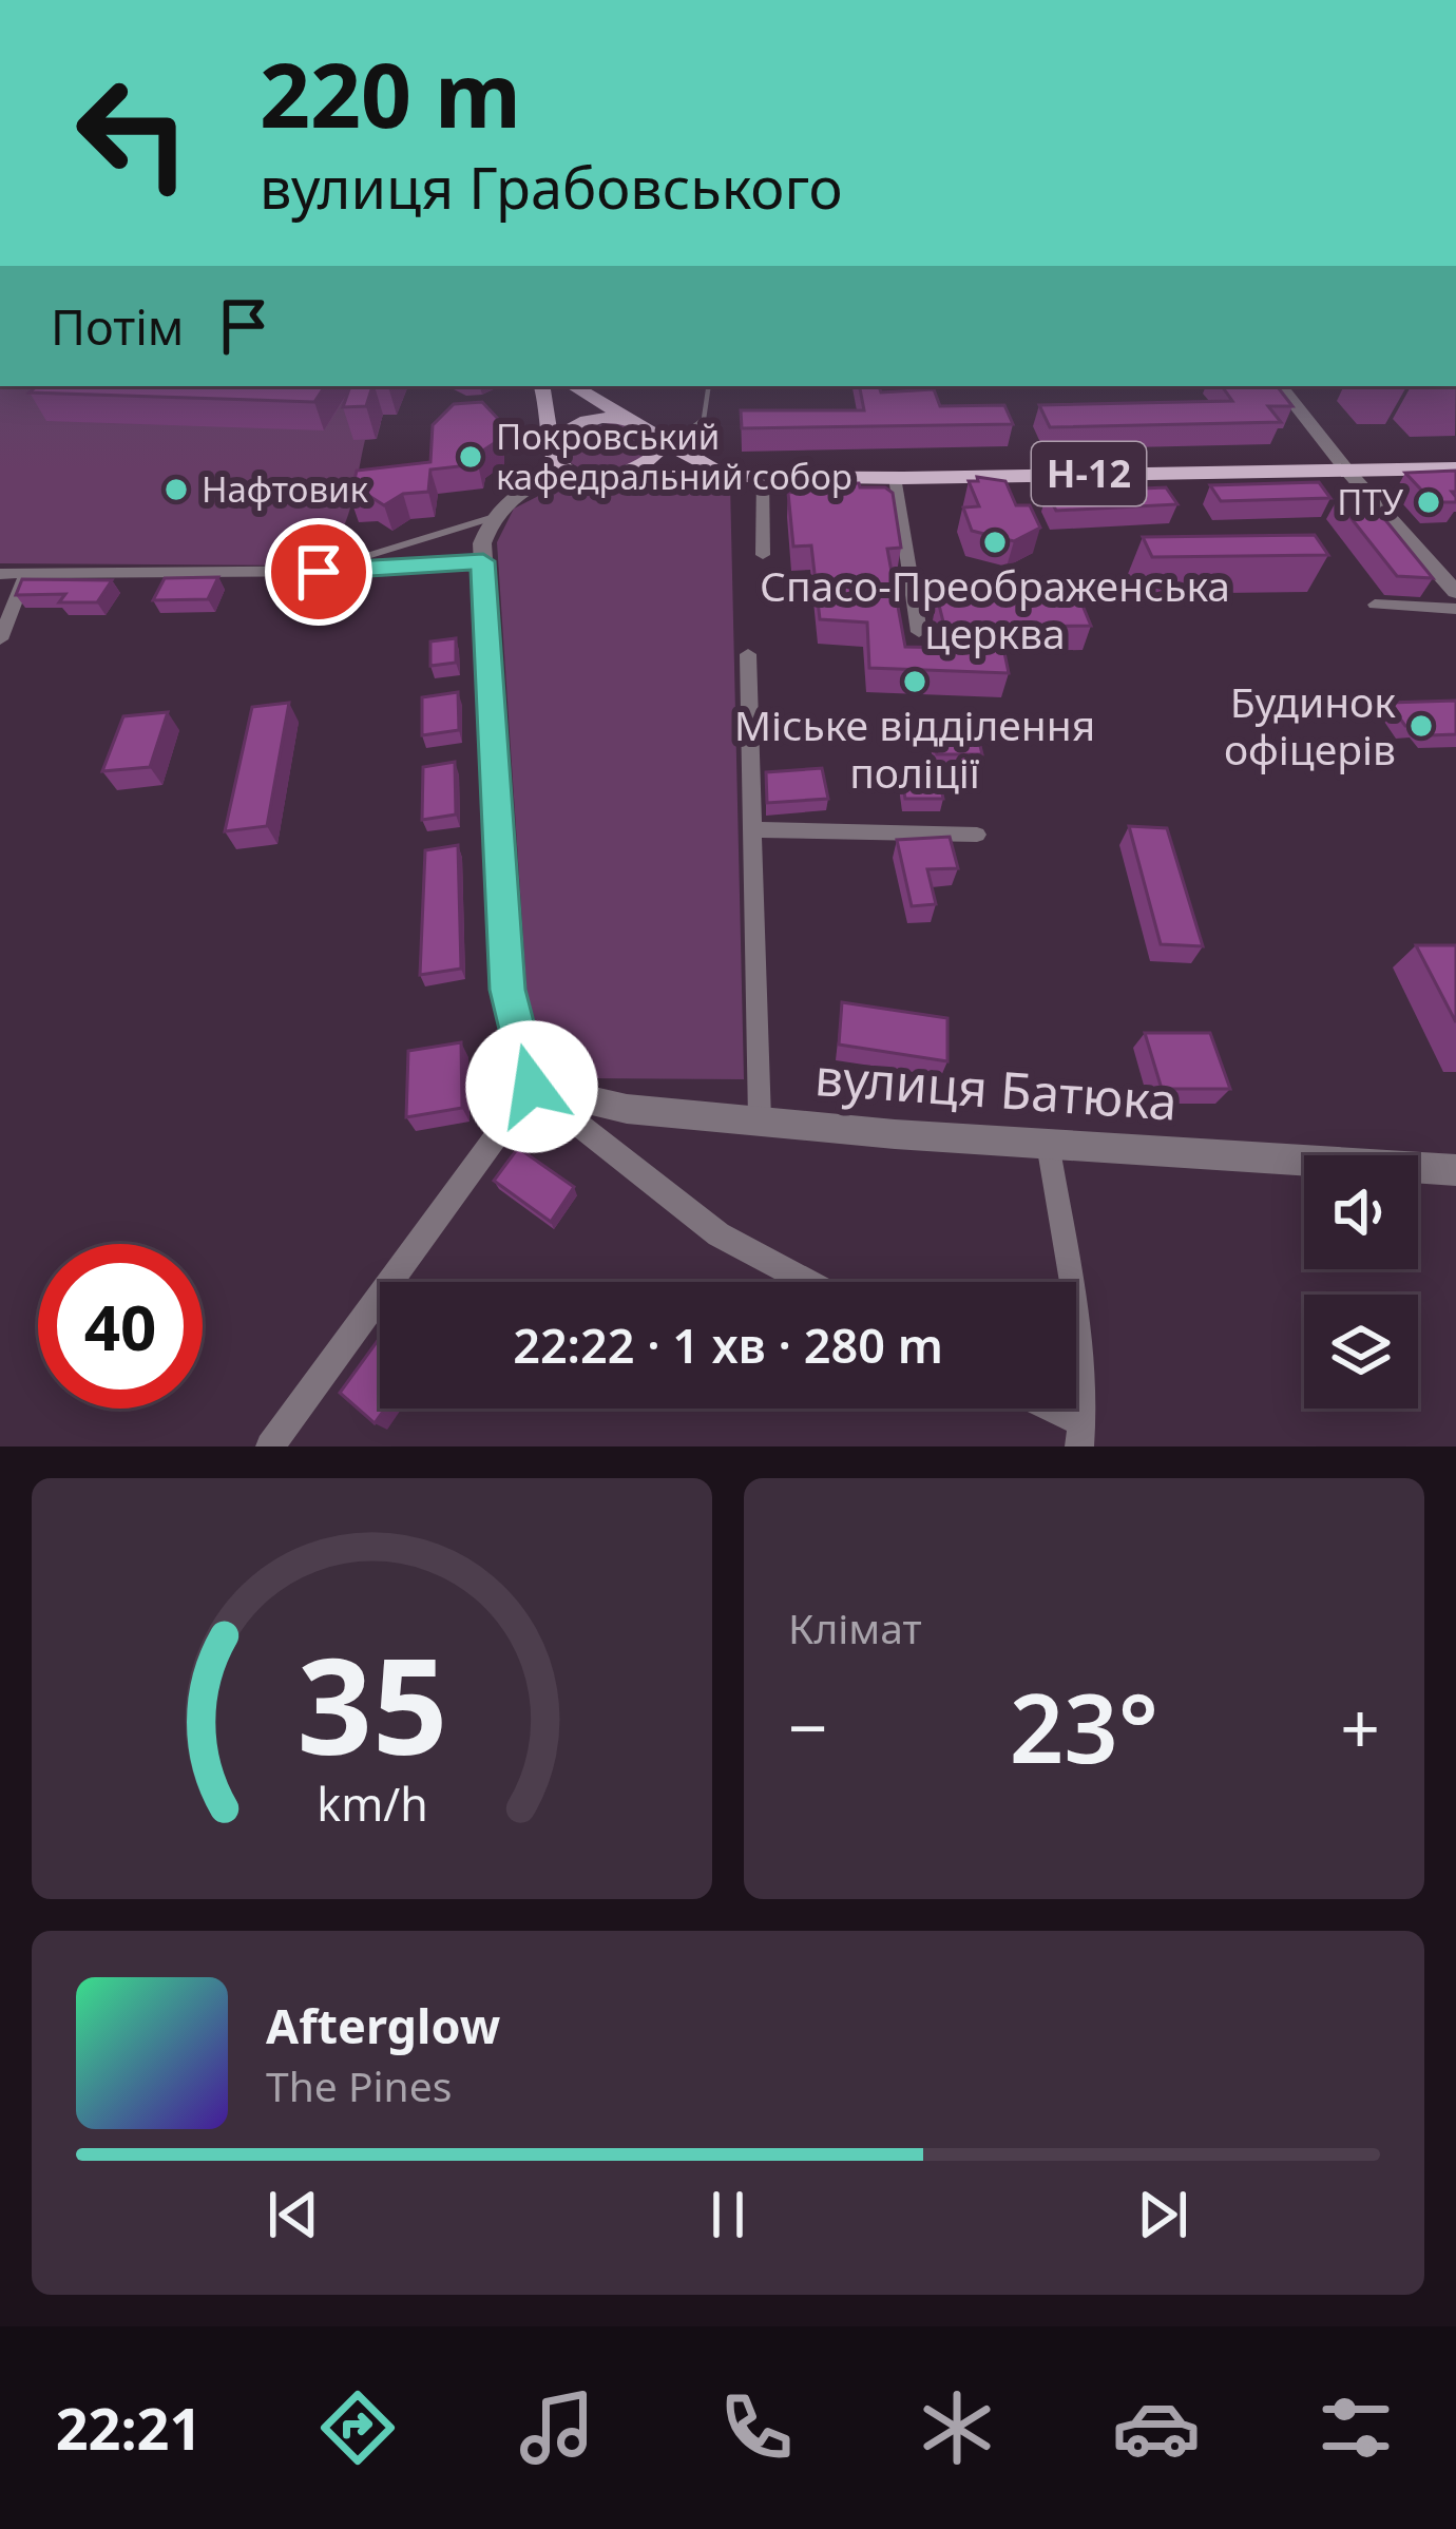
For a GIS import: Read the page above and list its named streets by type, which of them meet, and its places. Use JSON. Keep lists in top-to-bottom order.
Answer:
{
  "streets": {
    "main road": ["Н-12"],
    "street": ["вулиця Батюка"]
  },
  "places": [
    "Покровський кафедральний собор",
    "Нафтовик",
    "ПТУ",
    "Спасо-Преображенська церква",
    "Міське відділення поліції",
    "Будинок офіцерів"
  ],
  "page": {
    "turn": ["220 m", "вулиця Грабовського"],
    "then": "Потім",
    "limit": "40",
    "trip": "22:22 · 1 хв · 280 m",
    "tile": "Клімат",
    "heat": ["−", "23°", "+"],
    "song": ["Afterglow", "The Pines"],
    "tabs": "22:21",
    "gauge": ["35", "km/h"]
  }
}
